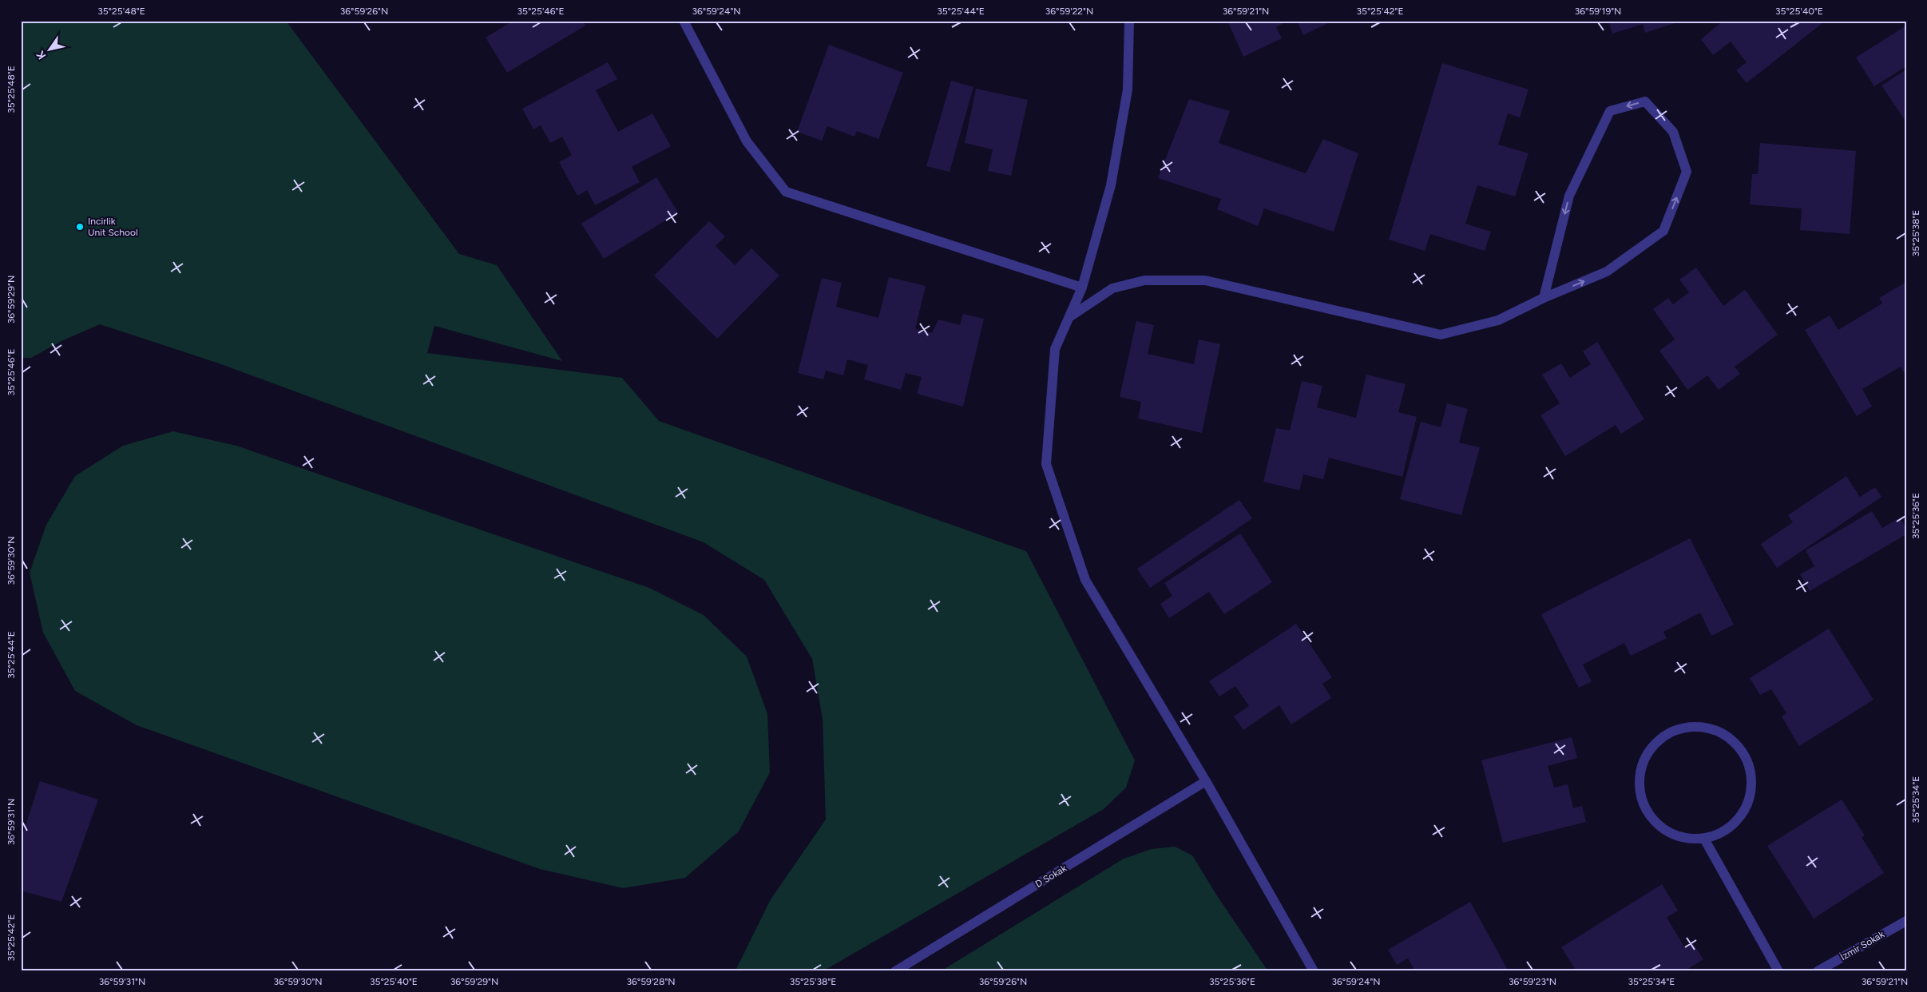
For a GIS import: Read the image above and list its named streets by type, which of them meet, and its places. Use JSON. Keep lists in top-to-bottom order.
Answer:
{
  "streets": {
    "lane": ["D Sokak", "İzmir Sokak"]
  },
  "places": ["Incirlik Unit School"],
  "north": "bottom left",
  "coordinates": [
    "35°25'48\"E",
    "36°59'26\"N",
    "35°25'46\"E",
    "36°59'24\"N",
    "35°25'44\"E",
    "36°59'22\"N",
    "36°59'21\"N",
    "35°25'42\"E",
    "36°59'19\"N",
    "35°25'40\"E",
    "35°25'38\"E",
    "36°59'29\"N",
    "35°25'36\"E",
    "36°59'30\"N",
    "35°25'34\"E",
    "36°59'31\"N",
    "36°59'28\"N",
    "36°59'23\"N"
  ]
}
